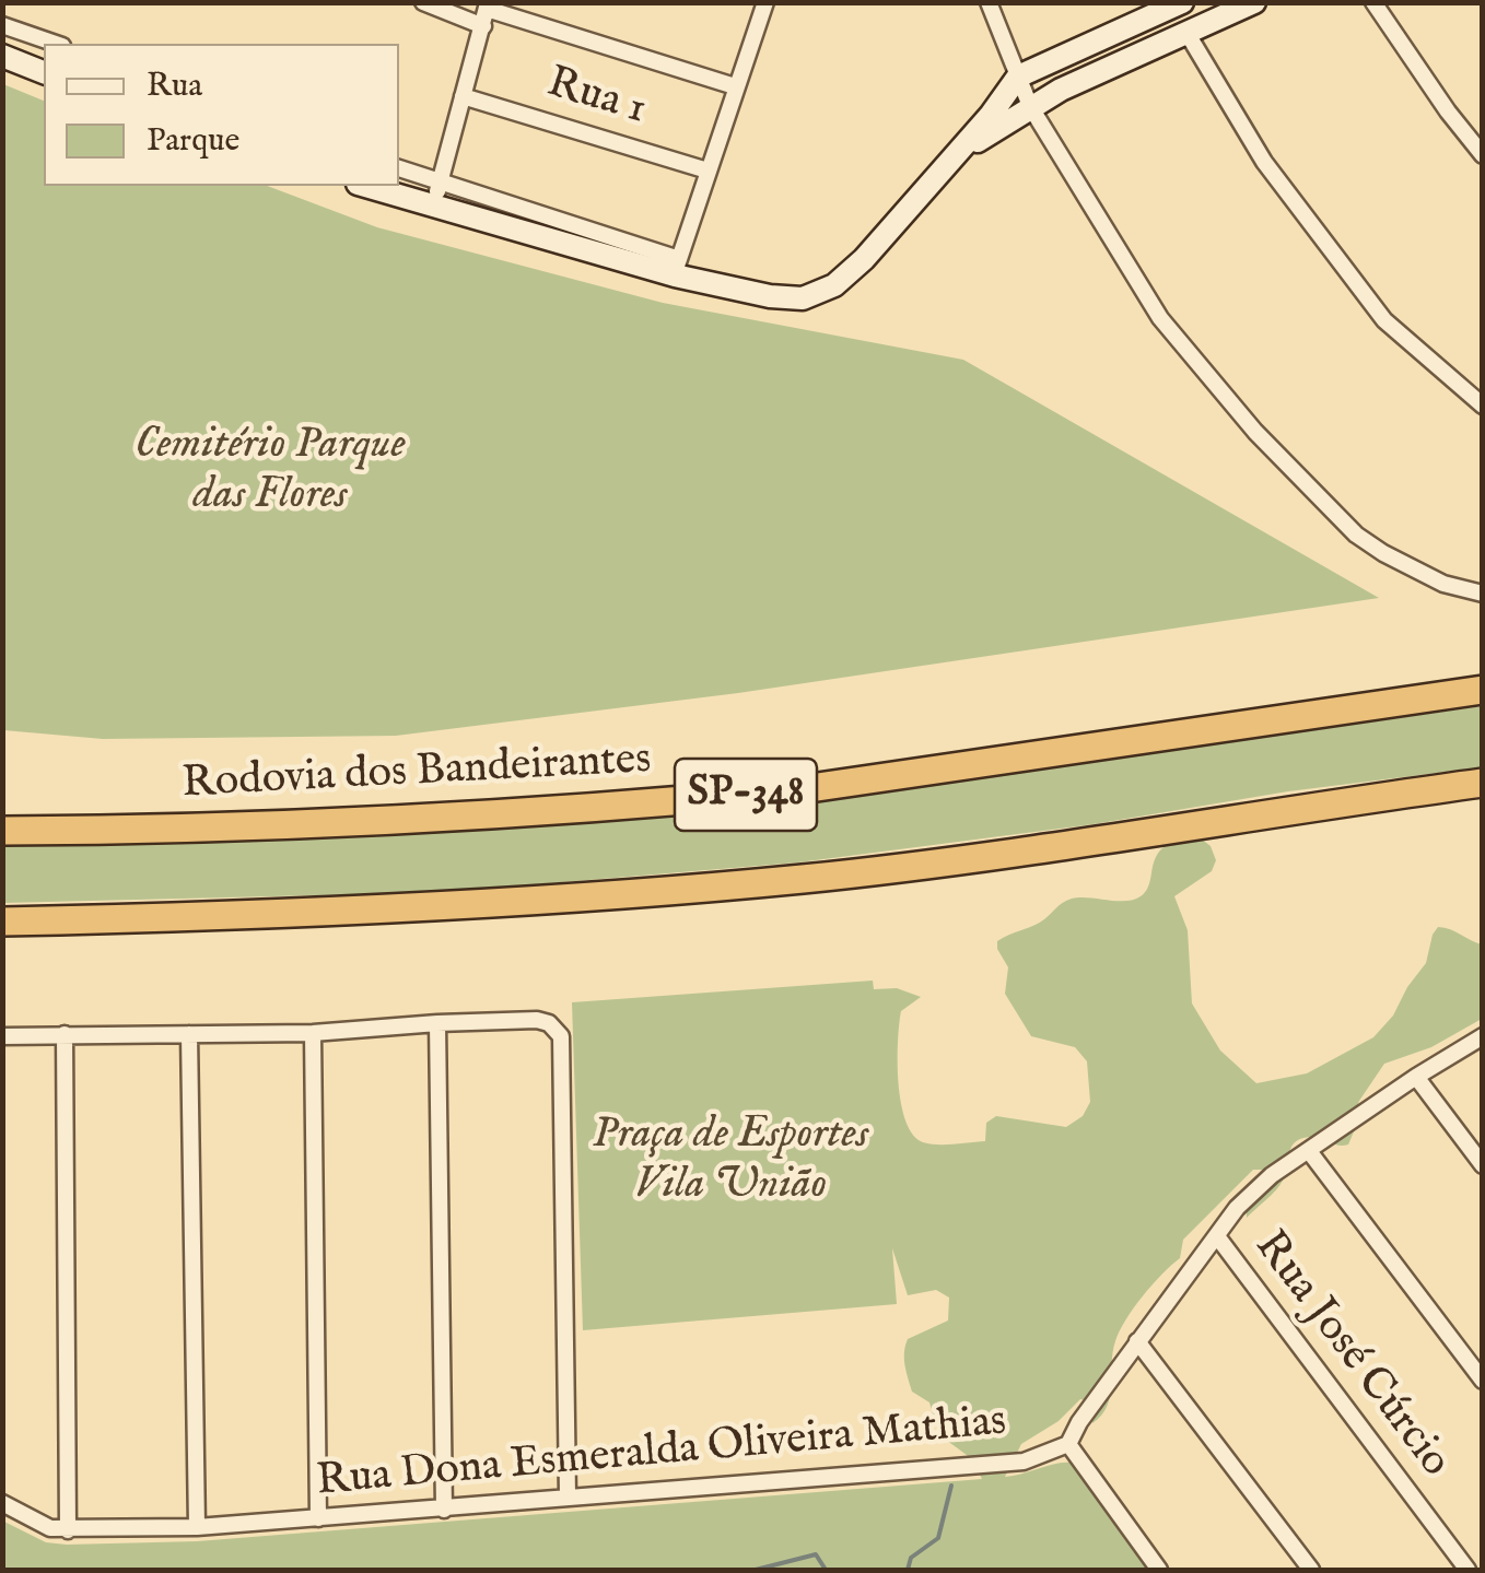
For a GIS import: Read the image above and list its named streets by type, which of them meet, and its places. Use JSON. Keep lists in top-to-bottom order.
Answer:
{
  "streets": {
    "highway": ["Rodovia dos Bandeirantes", "SP-348"],
    "street": ["Rua 1", "Rua José Cúrcio", "Rua Dona Esmeralda Oliveira Mathias"]
  },
  "crossings": [
    ["Rua José Cúrcio", "Rua Dona Esmeralda Oliveira Mathias"]
  ],
  "parks": ["Cemitério Parque das Flores", "Praça de Esportes Vila União"],
  "legend": ["Rua", "Parque"]
}
